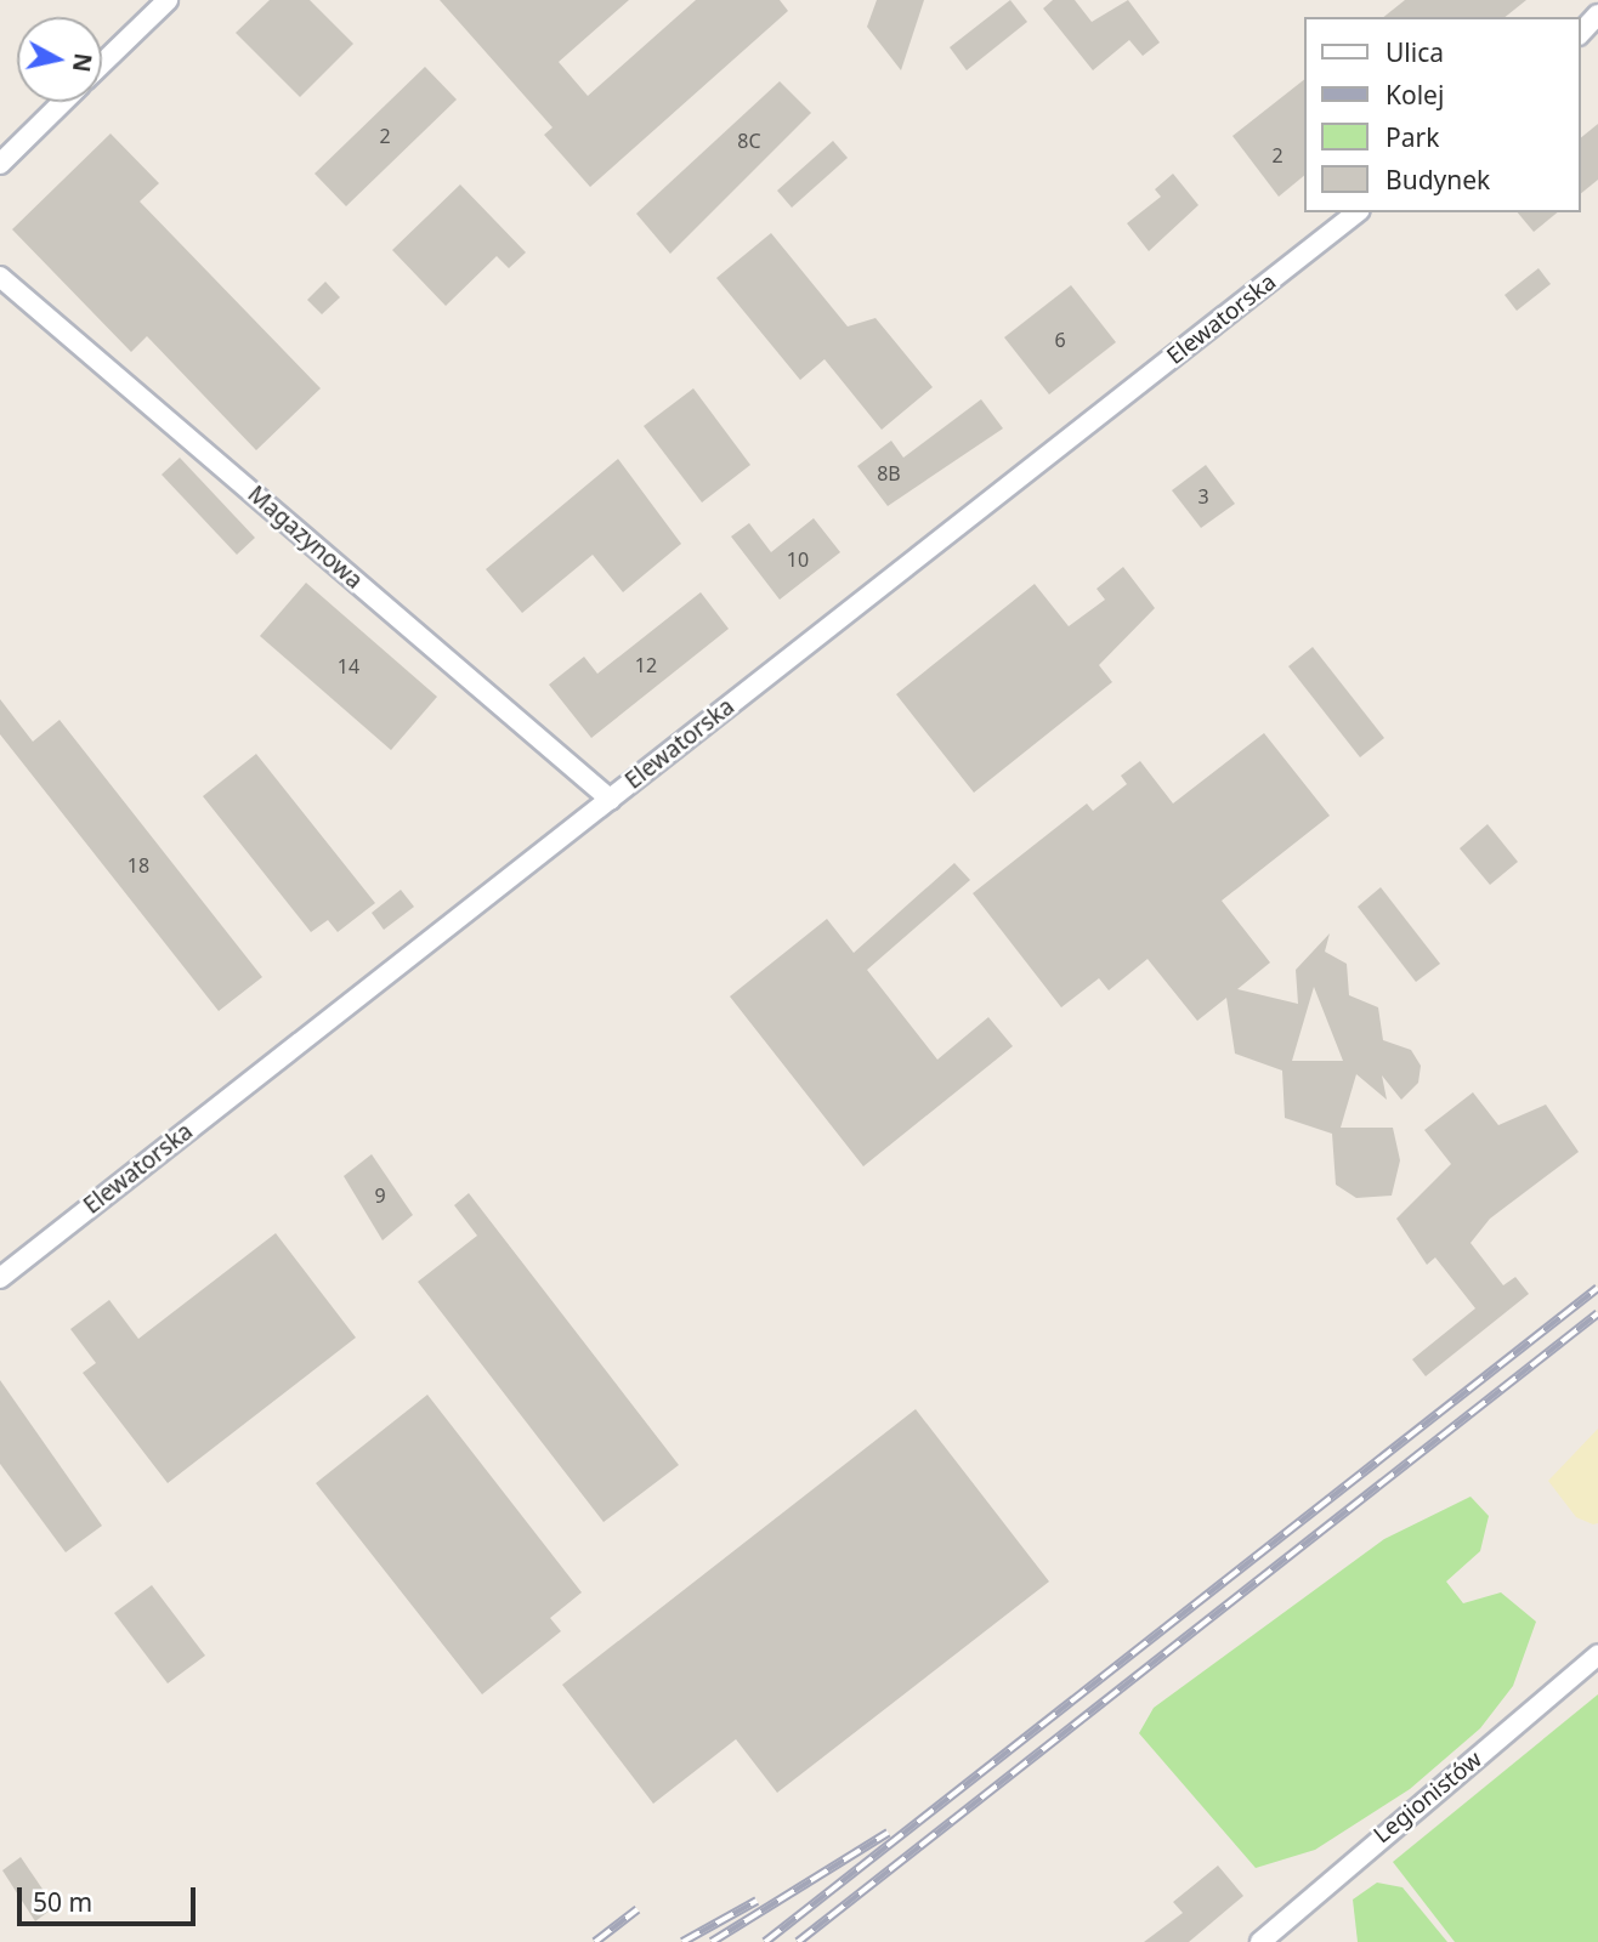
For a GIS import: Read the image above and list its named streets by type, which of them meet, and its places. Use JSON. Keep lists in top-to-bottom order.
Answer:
{
  "streets": {
    "street": ["Elewatorska", "Magazynowa", "Legionistów"]
  },
  "crossings": [
    ["Elewatorska", "Magazynowa"]
  ],
  "house_numbers": [
    "2",
    "8C",
    "2",
    "6",
    "8B",
    "3",
    "10",
    "12",
    "14",
    "18",
    "9"
  ],
  "legend": [
    "Ulica",
    "Kolej",
    "Park",
    "Budynek"
  ],
  "scale_bar": "50 m",
  "north": "right"
}
